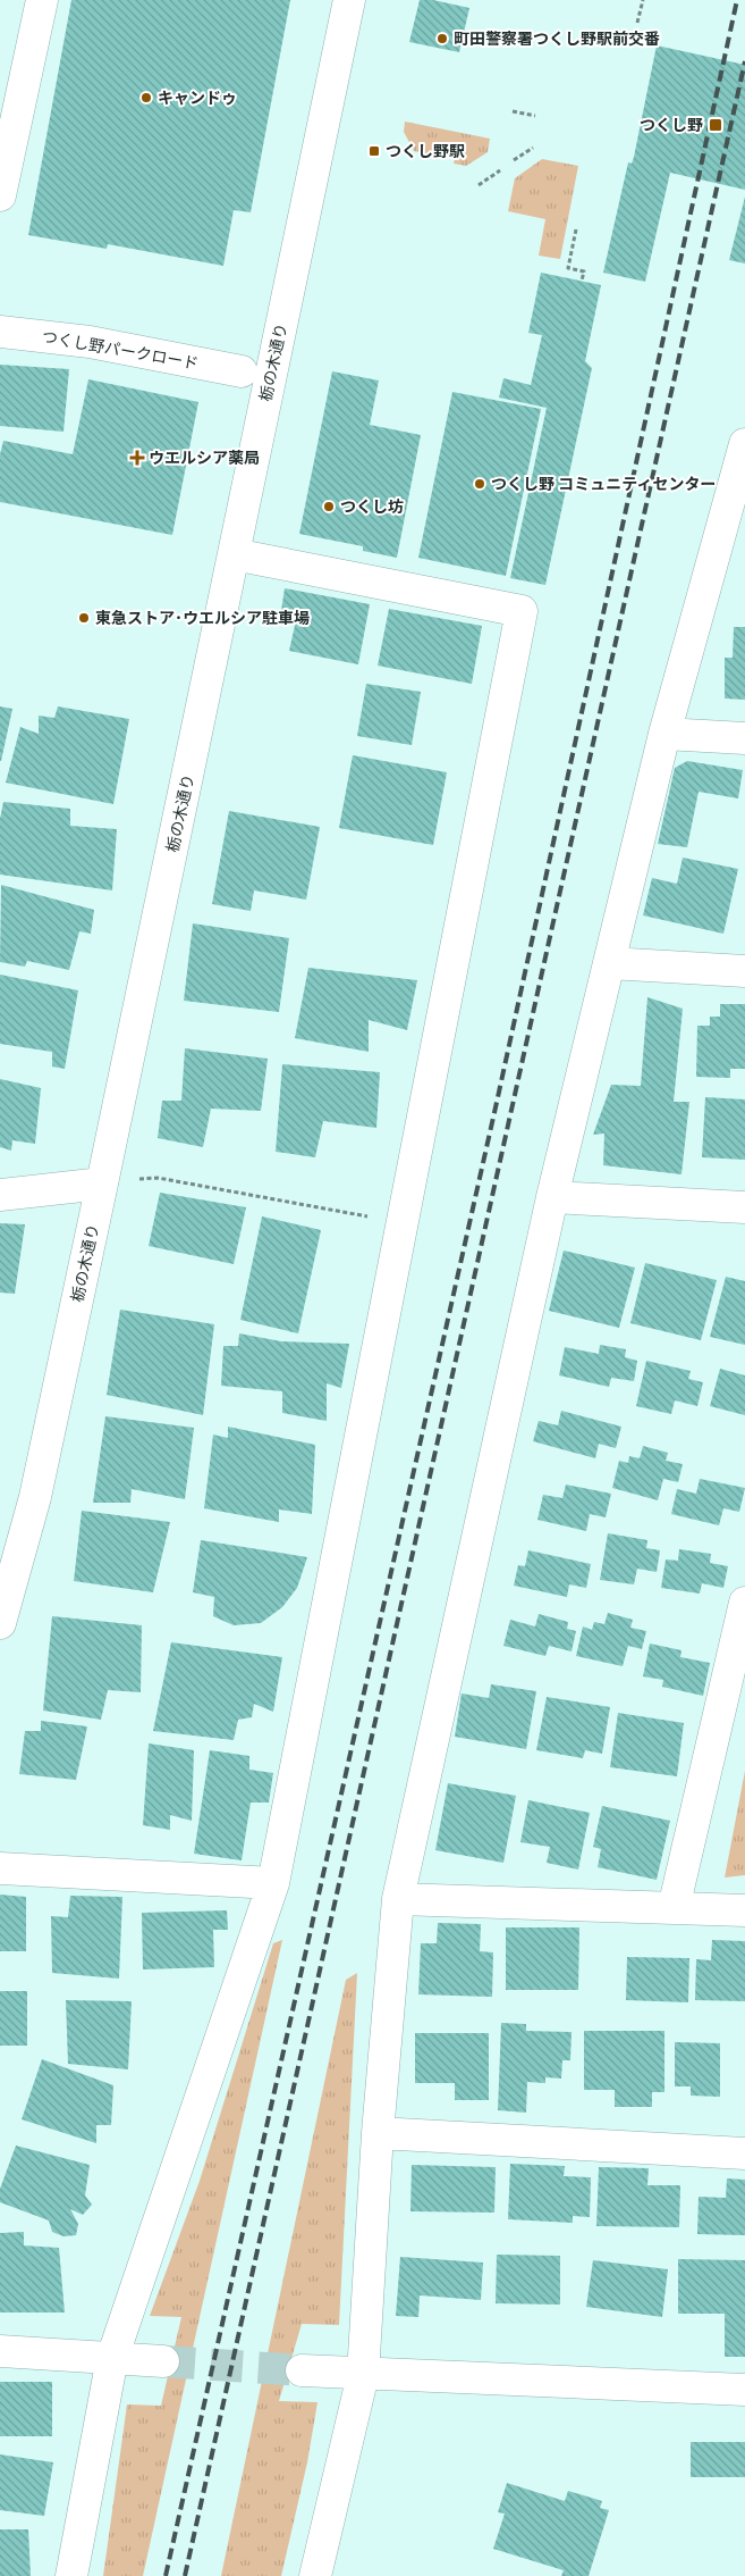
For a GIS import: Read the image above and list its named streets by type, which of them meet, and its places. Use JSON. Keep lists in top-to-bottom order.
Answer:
{
  "streets": {
    "street": ["つくし野パークロード", "栃の木通り"]
  },
  "places": {
    "other": [
      "町田警察署つくし野駅前交番",
      "キャンドゥ",
      "つくし野 コミュニティセンター",
      "つくし坊",
      "東急ストア･ウエルシア駐車場"
    ],
    "transit": ["つくし野", "つくし野駅"],
    "health": ["ウエルシア薬局"]
  }
}
